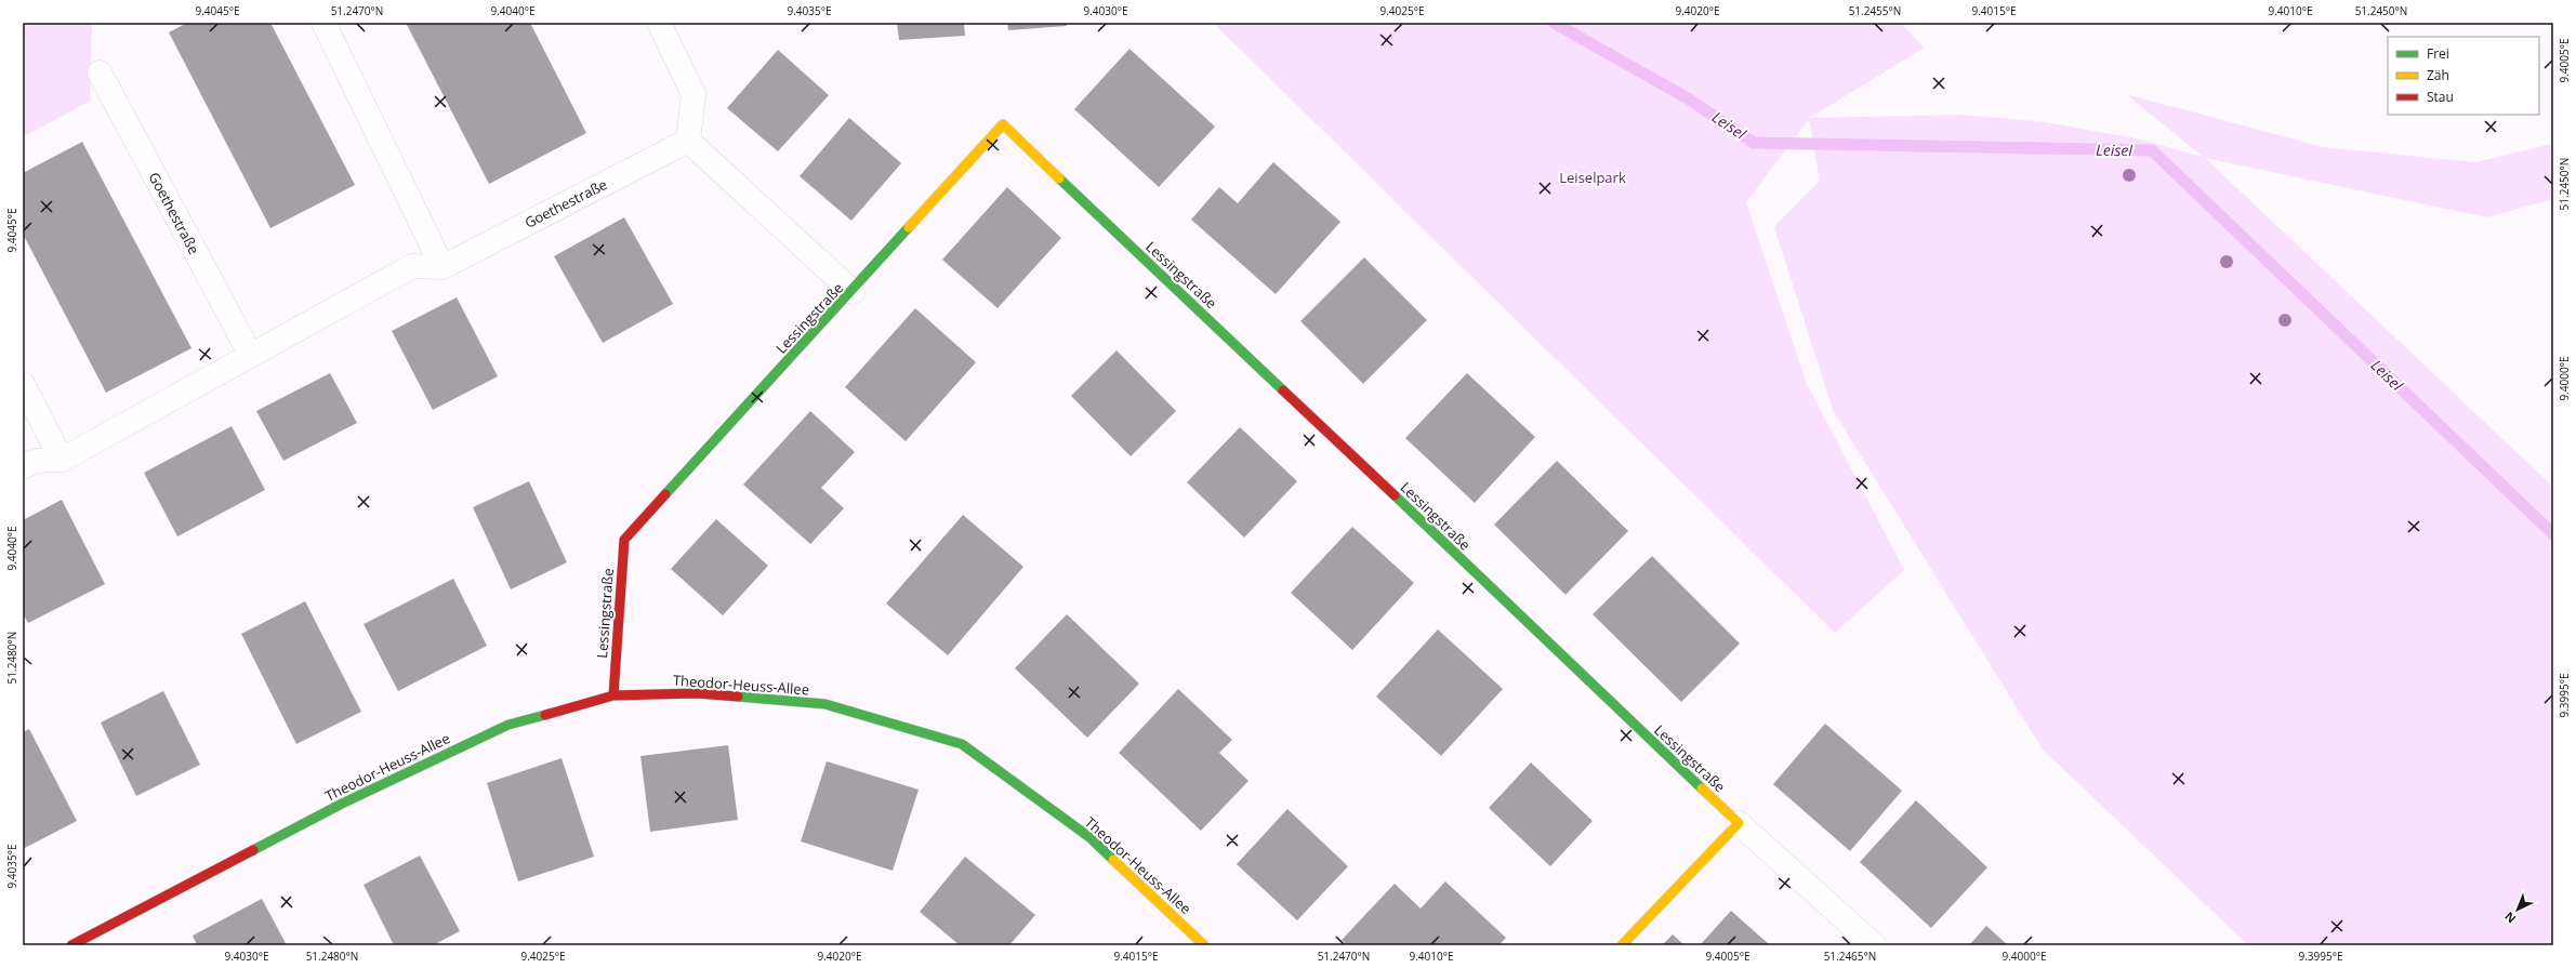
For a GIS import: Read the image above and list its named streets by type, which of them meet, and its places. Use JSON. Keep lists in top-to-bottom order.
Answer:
{
  "streets": {
    "street": ["Goethestraße", "Lessingstraße", "Theodor-Heuss-Allee"]
  },
  "crossings": [
    ["Lessingstraße", "Theodor-Heuss-Allee"]
  ],
  "water": ["Leisel"],
  "parks": ["Leiselpark"],
  "legend": ["Frei", "Zäh", "Stau"],
  "north": "bottom left",
  "coordinates": [
    "9.4045°E",
    "51.2470°N",
    "9.4040°E",
    "9.4035°E",
    "9.4030°E",
    "9.4025°E",
    "9.4020°E",
    "51.2455°N",
    "9.4015°E",
    "9.4010°E",
    "51.2450°N",
    "9.4005°E",
    "9.4000°E",
    "51.2480°N",
    "9.3995°E",
    "51.2465°N"
  ]
}
